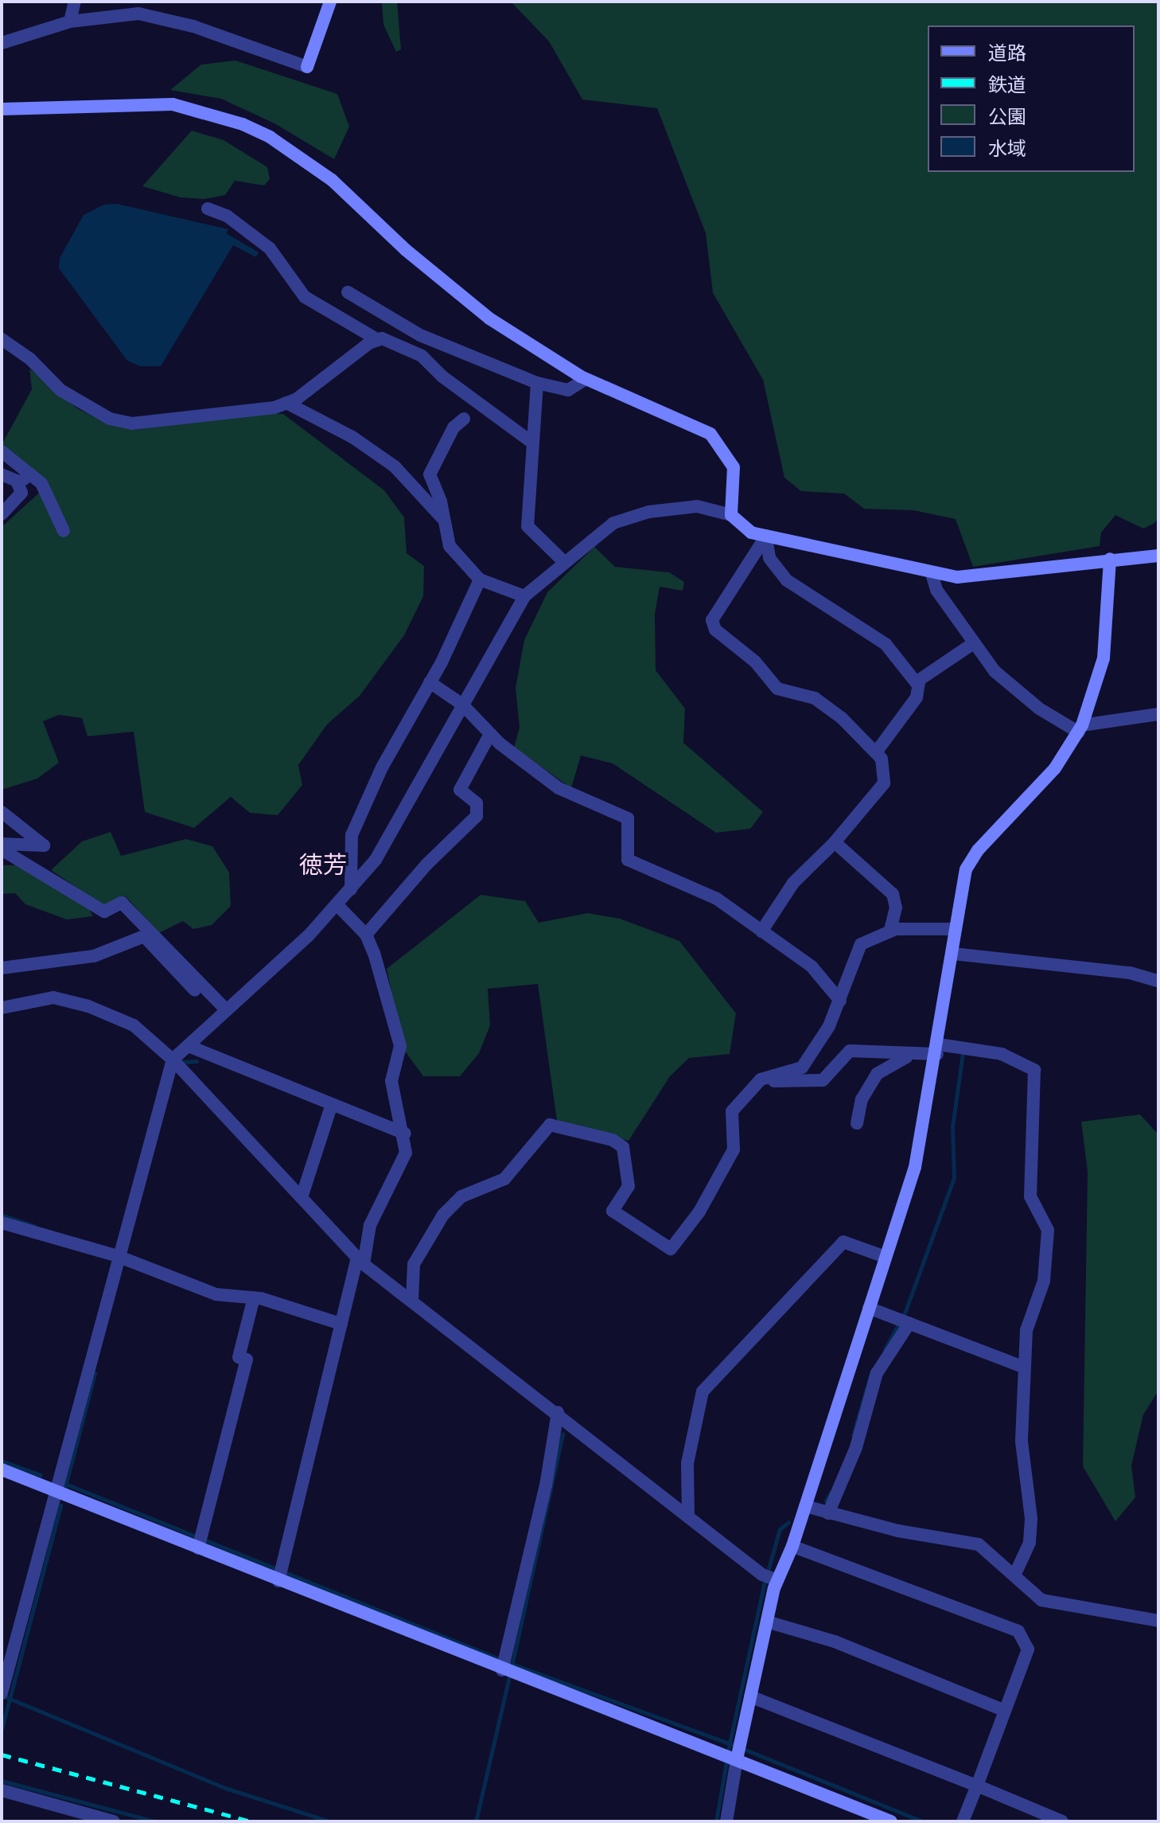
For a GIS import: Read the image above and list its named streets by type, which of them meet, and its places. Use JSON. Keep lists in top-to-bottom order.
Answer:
{
  "districts": ["徳芳"],
  "legend": [
    "道路",
    "鉄道",
    "公園",
    "水域"
  ]
}
